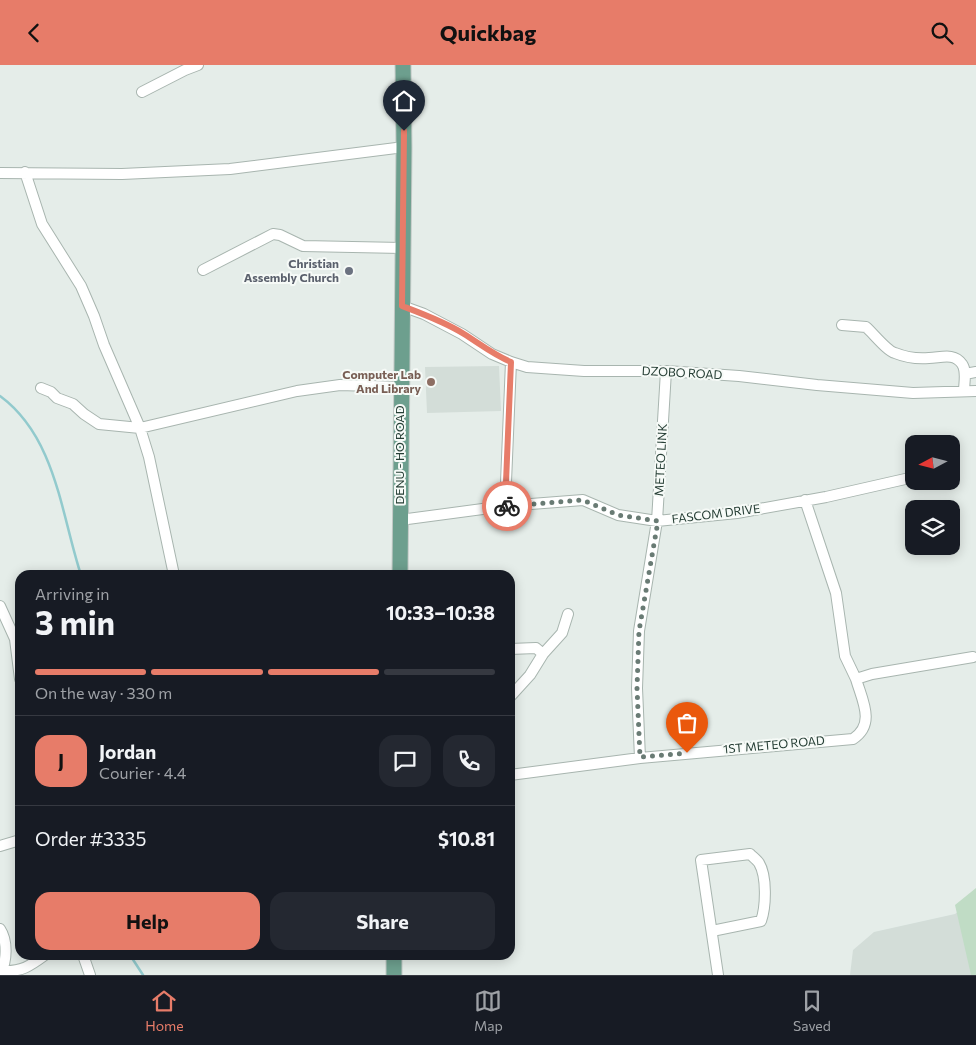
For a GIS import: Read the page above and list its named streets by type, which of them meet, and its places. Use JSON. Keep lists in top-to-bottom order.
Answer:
{
  "streets": {
    "main road": ["DENU - HO ROAD"],
    "street": [
      "DZOBO ROAD",
      "METEO LINK",
      "FASCOM DRIVE",
      "1ST METEO ROAD"
    ]
  },
  "crossings": [
    ["DZOBO ROAD", "DENU - HO ROAD"],
    ["DZOBO ROAD", "METEO LINK"],
    ["DENU - HO ROAD", "FASCOM DRIVE"],
    ["METEO LINK", "FASCOM DRIVE"],
    ["METEO LINK", "1ST METEO ROAD"]
  ],
  "places": ["Christian Assembly Church", "Computer Lab And Library"],
  "north": "left",
  "page": {
    "header": "Quickbag",
    "heading": ["3 min", "Arriving in", "10:33–10:38"],
    "panel": [
      "Jordan",
      "Courier · 4.4",
      "Order #3335",
      "$10.81"
    ],
    "bar": "On the way · 330 m",
    "round": "J",
    "buttons": ["Help", "Share"],
    "tabs": ["Home", "Map", "Saved"]
  }
}
